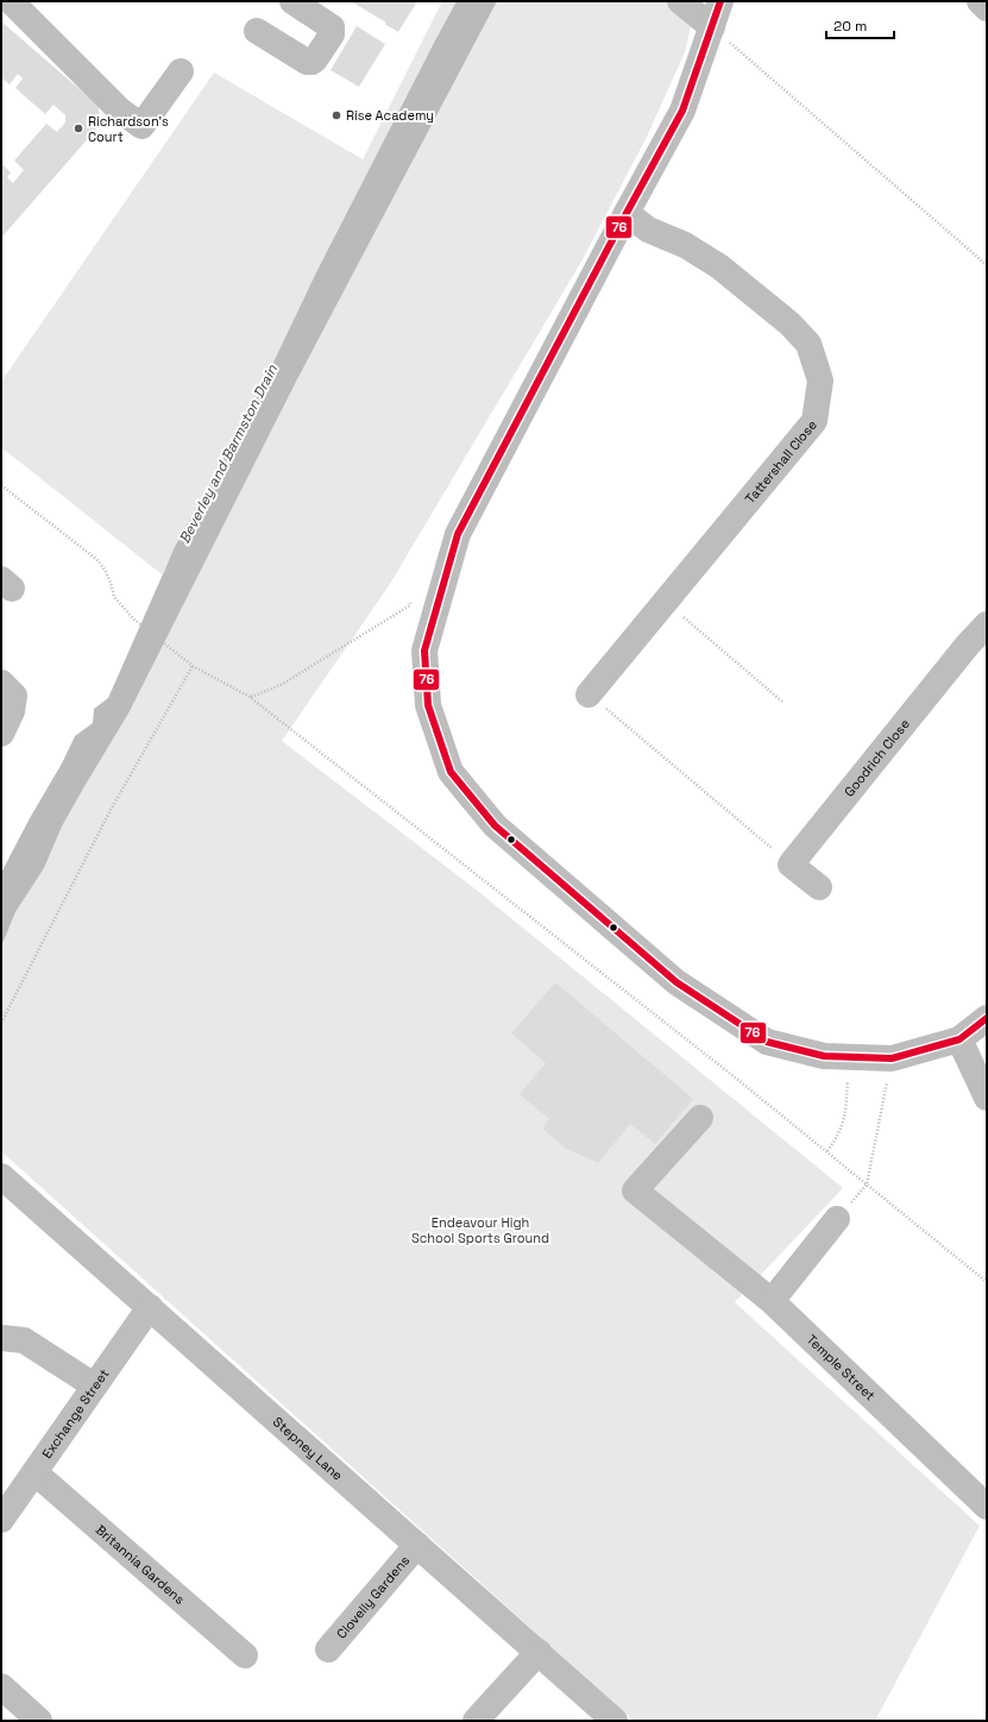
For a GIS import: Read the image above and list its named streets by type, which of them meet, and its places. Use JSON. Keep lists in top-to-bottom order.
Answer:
{
  "streets": {
    "street": [
      "Tattershall Close",
      "Goodrich Close",
      "Temple Street",
      "Exchange Street",
      "Stepney Lane",
      "Britannia Gardens",
      "Clovelly Gardens"
    ]
  },
  "crossings": [
    ["Exchange Street", "Stepney Lane"],
    ["Exchange Street", "Britannia Gardens"],
    ["Stepney Lane", "Clovelly Gardens"]
  ],
  "water": ["Beverley and Barmston Drain"],
  "parks": ["Endeavour High School Sports Ground"],
  "places": ["Rise Academy", "Richardson's Court"],
  "lines": ["transit line 76"],
  "scale_bar": "20 m"
}
